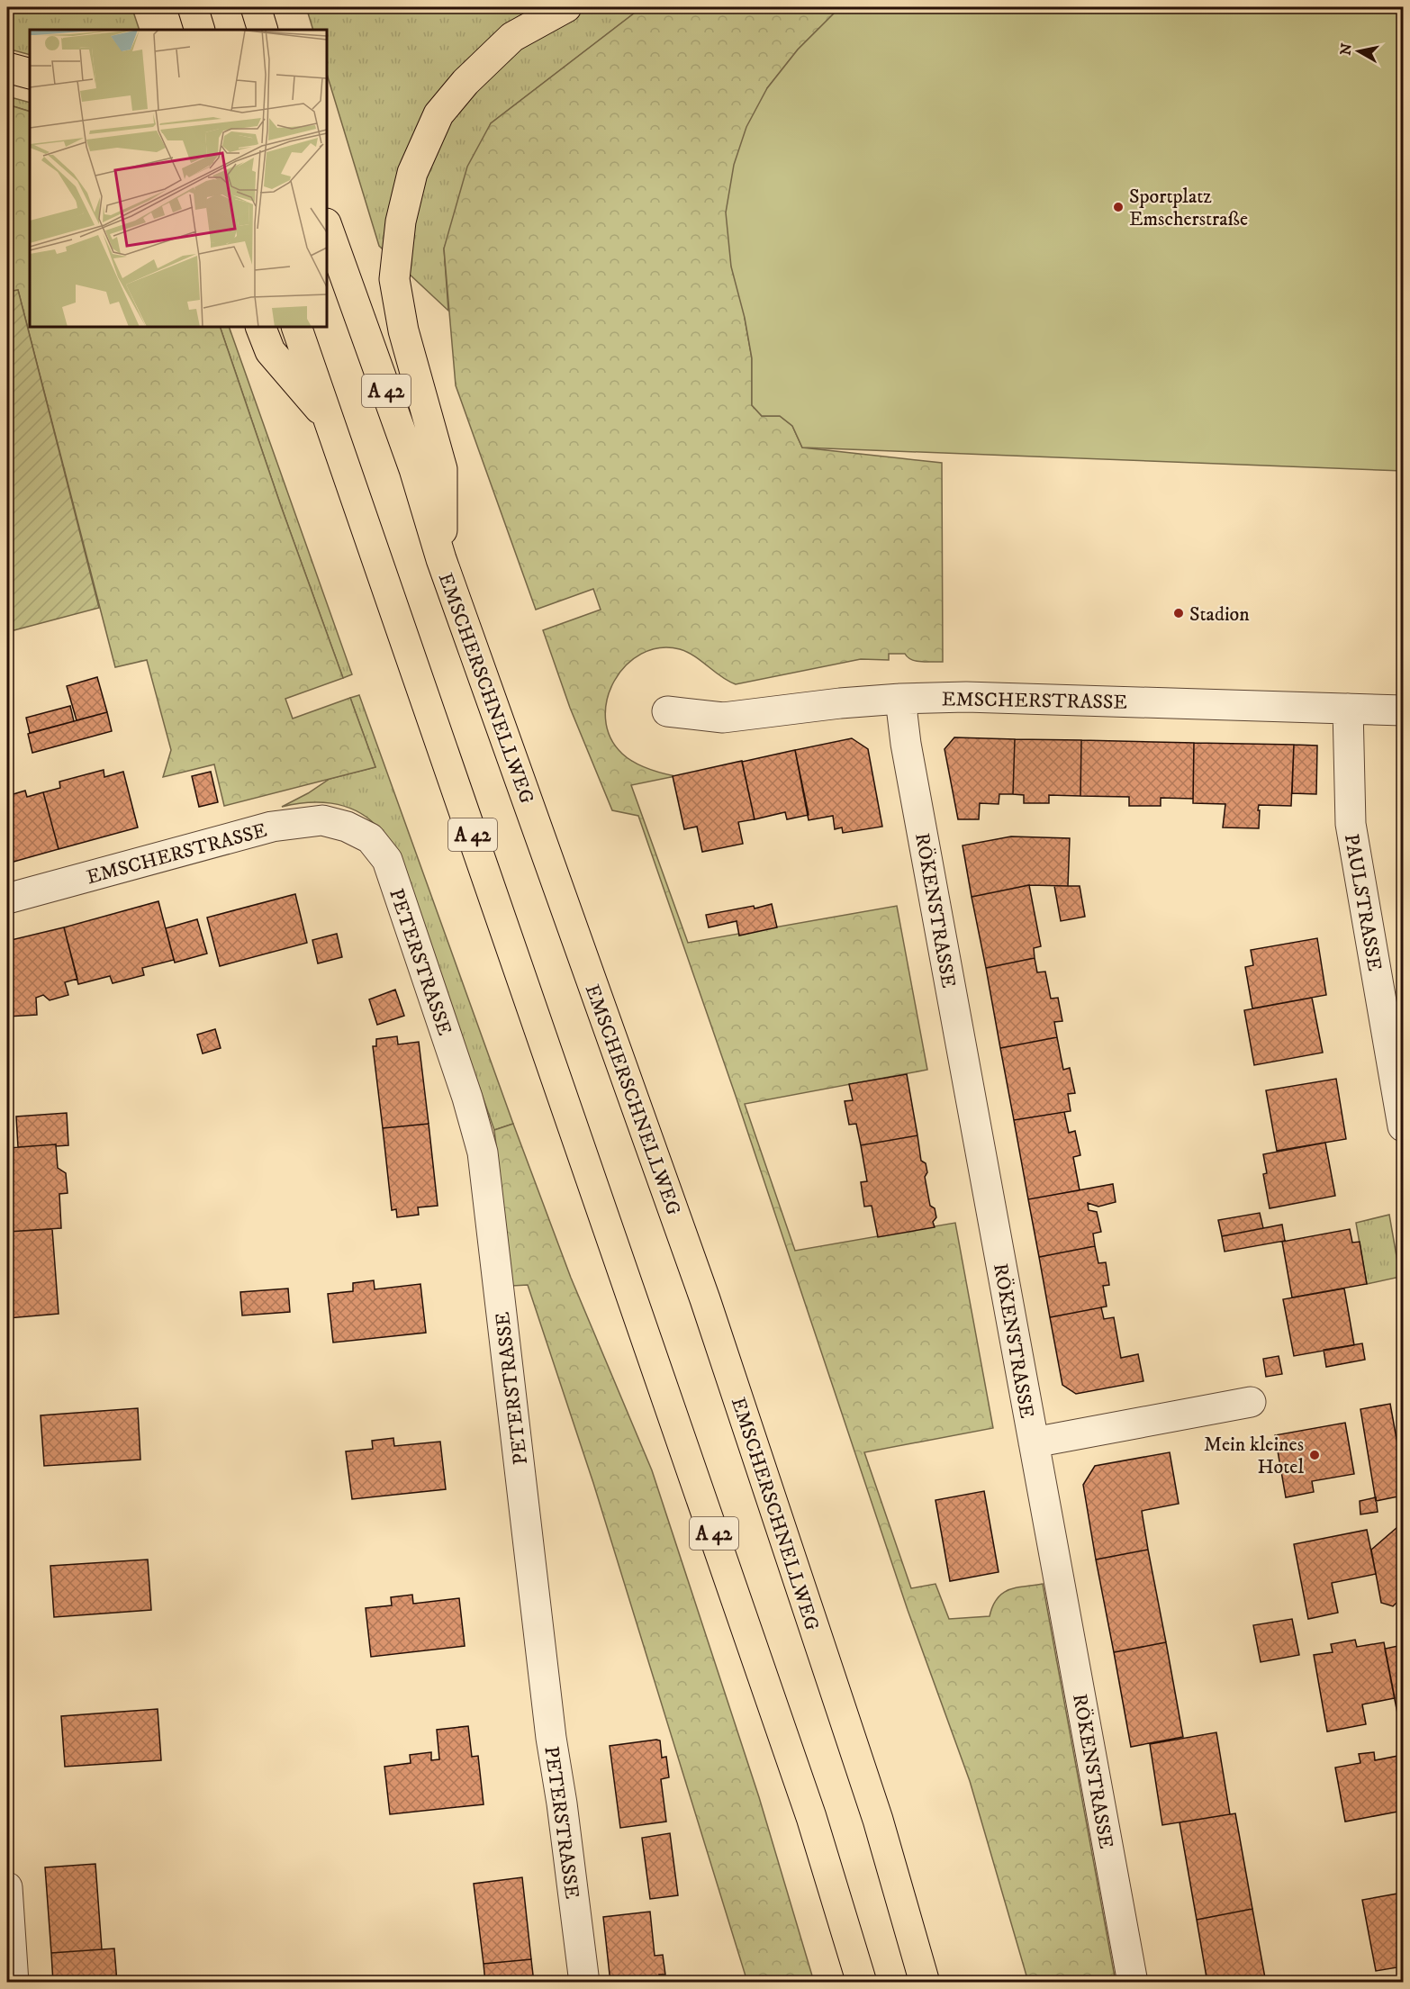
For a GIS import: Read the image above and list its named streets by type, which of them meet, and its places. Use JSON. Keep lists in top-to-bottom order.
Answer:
{
  "streets": {
    "highway": ["A 42", "EMSCHERSCHNELLWEG"],
    "street": [
      "EMSCHERSTRASSE",
      "PAULSTRASSE",
      "RÖKENSTRASSE",
      "PETERSTRASSE"
    ]
  },
  "crossings": [
    ["EMSCHERSTRASSE", "PAULSTRASSE"],
    ["EMSCHERSTRASSE", "RÖKENSTRASSE"],
    ["EMSCHERSTRASSE", "PETERSTRASSE"]
  ],
  "places": ["Sportplatz Emscherstraße", "Stadion", "Mein kleines Hotel"],
  "north": "left"
}
